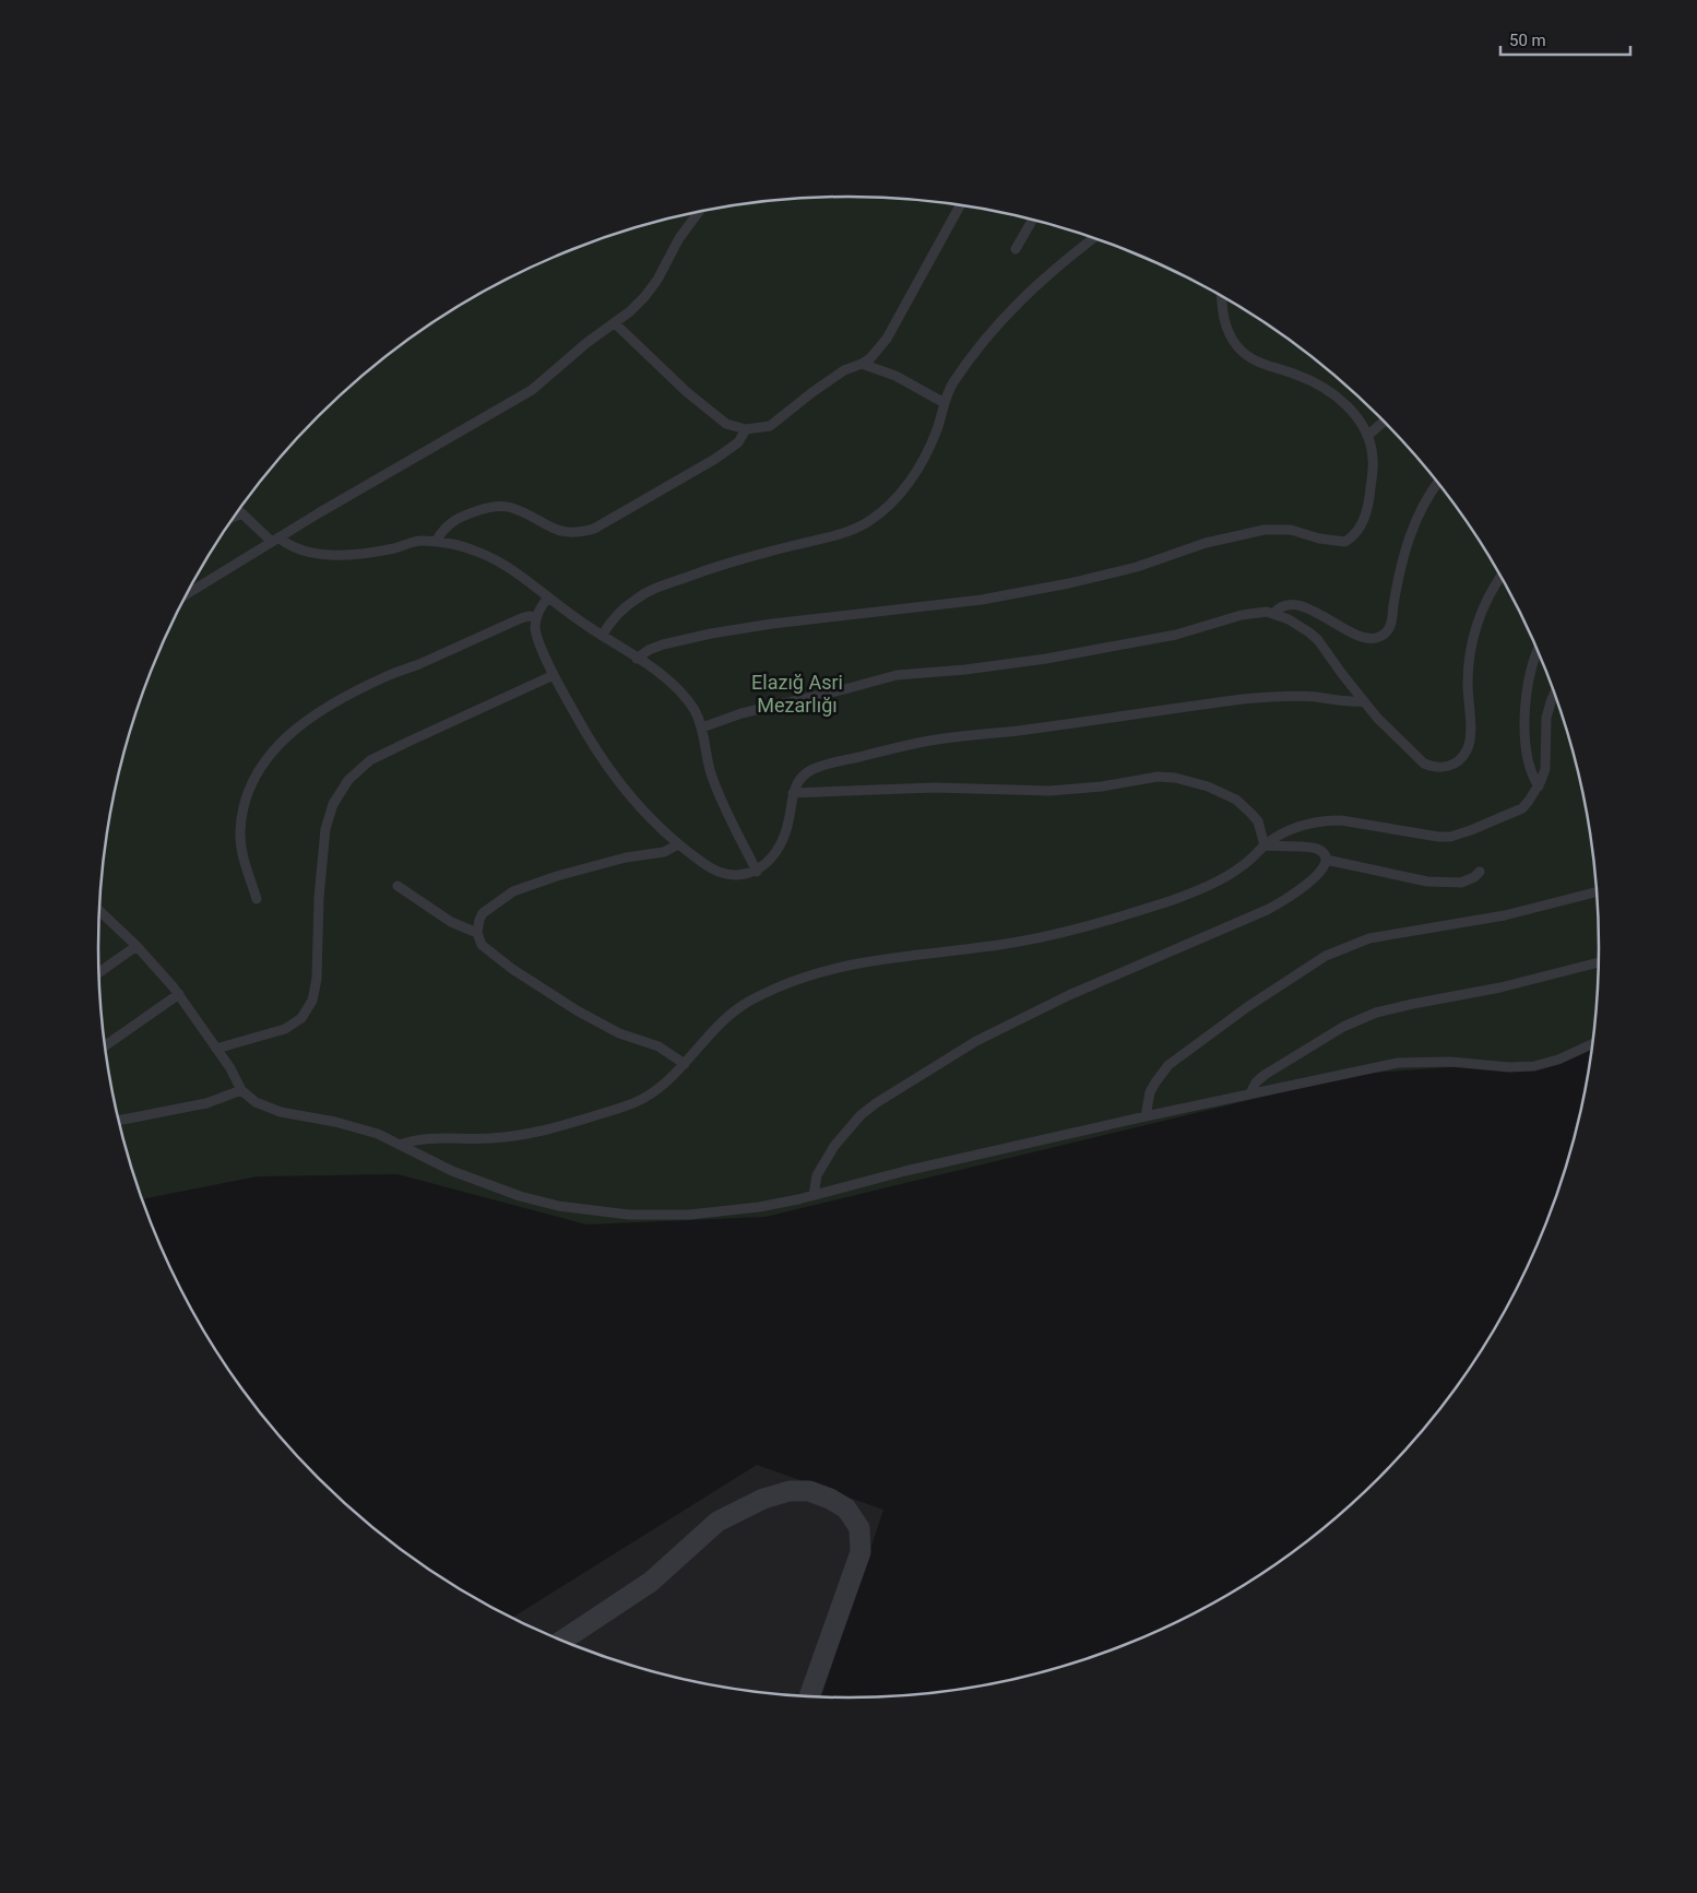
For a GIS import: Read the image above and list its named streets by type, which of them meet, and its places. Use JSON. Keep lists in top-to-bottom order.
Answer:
{
  "parks": ["Elazığ Asri Mezarlığı"],
  "scale_bar": "50 m"
}
